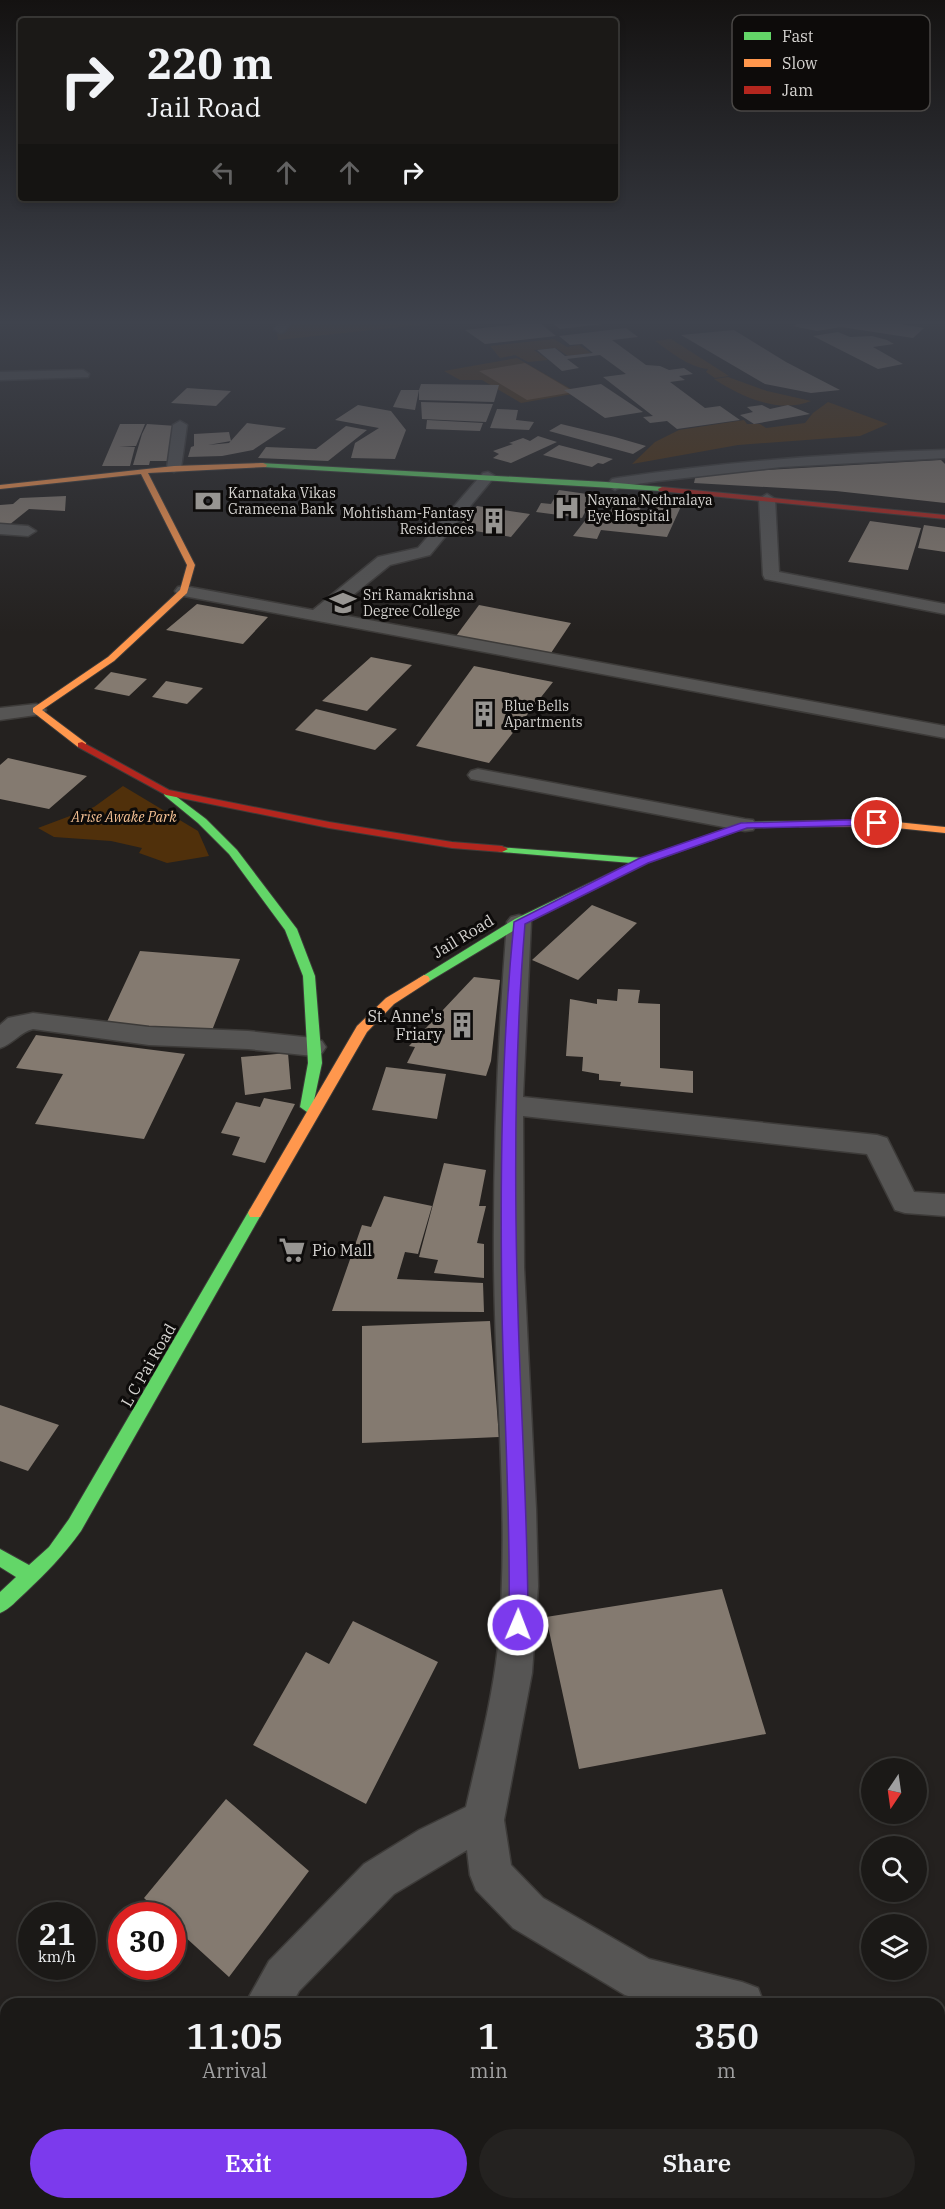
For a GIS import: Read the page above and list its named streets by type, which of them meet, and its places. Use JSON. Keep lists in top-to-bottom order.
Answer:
{
  "streets": {
    "street": ["Jail Road", "L C Pai Road"]
  },
  "crossings": [
    ["Jail Road", "L C Pai Road"]
  ],
  "parks": ["Arise Awake Park"],
  "places": {
    "bank": ["Karnataka Vikas Grameena Bank"],
    "hospital": ["Nayana Nethralaya Eye Hospital"],
    "building": ["Mohtisham-Fantasy Residences", "Blue Bells Apartments", "St. Anne's Friary"],
    "school or university": ["Sri Ramakrishna Degree College"],
    "supermarket": ["Pio Mall"]
  },
  "legend": ["Fast", "Slow", "Jam"],
  "north": "bottom",
  "page": {
    "turn": ["220 m", "Jail Road"],
    "speed": "21 km/h",
    "limit": "30",
    "eta": [
      "11:05",
      "Arrival",
      "1",
      "min",
      "350",
      "m"
    ],
    "buttons": ["Exit", "Share"]
  }
}
